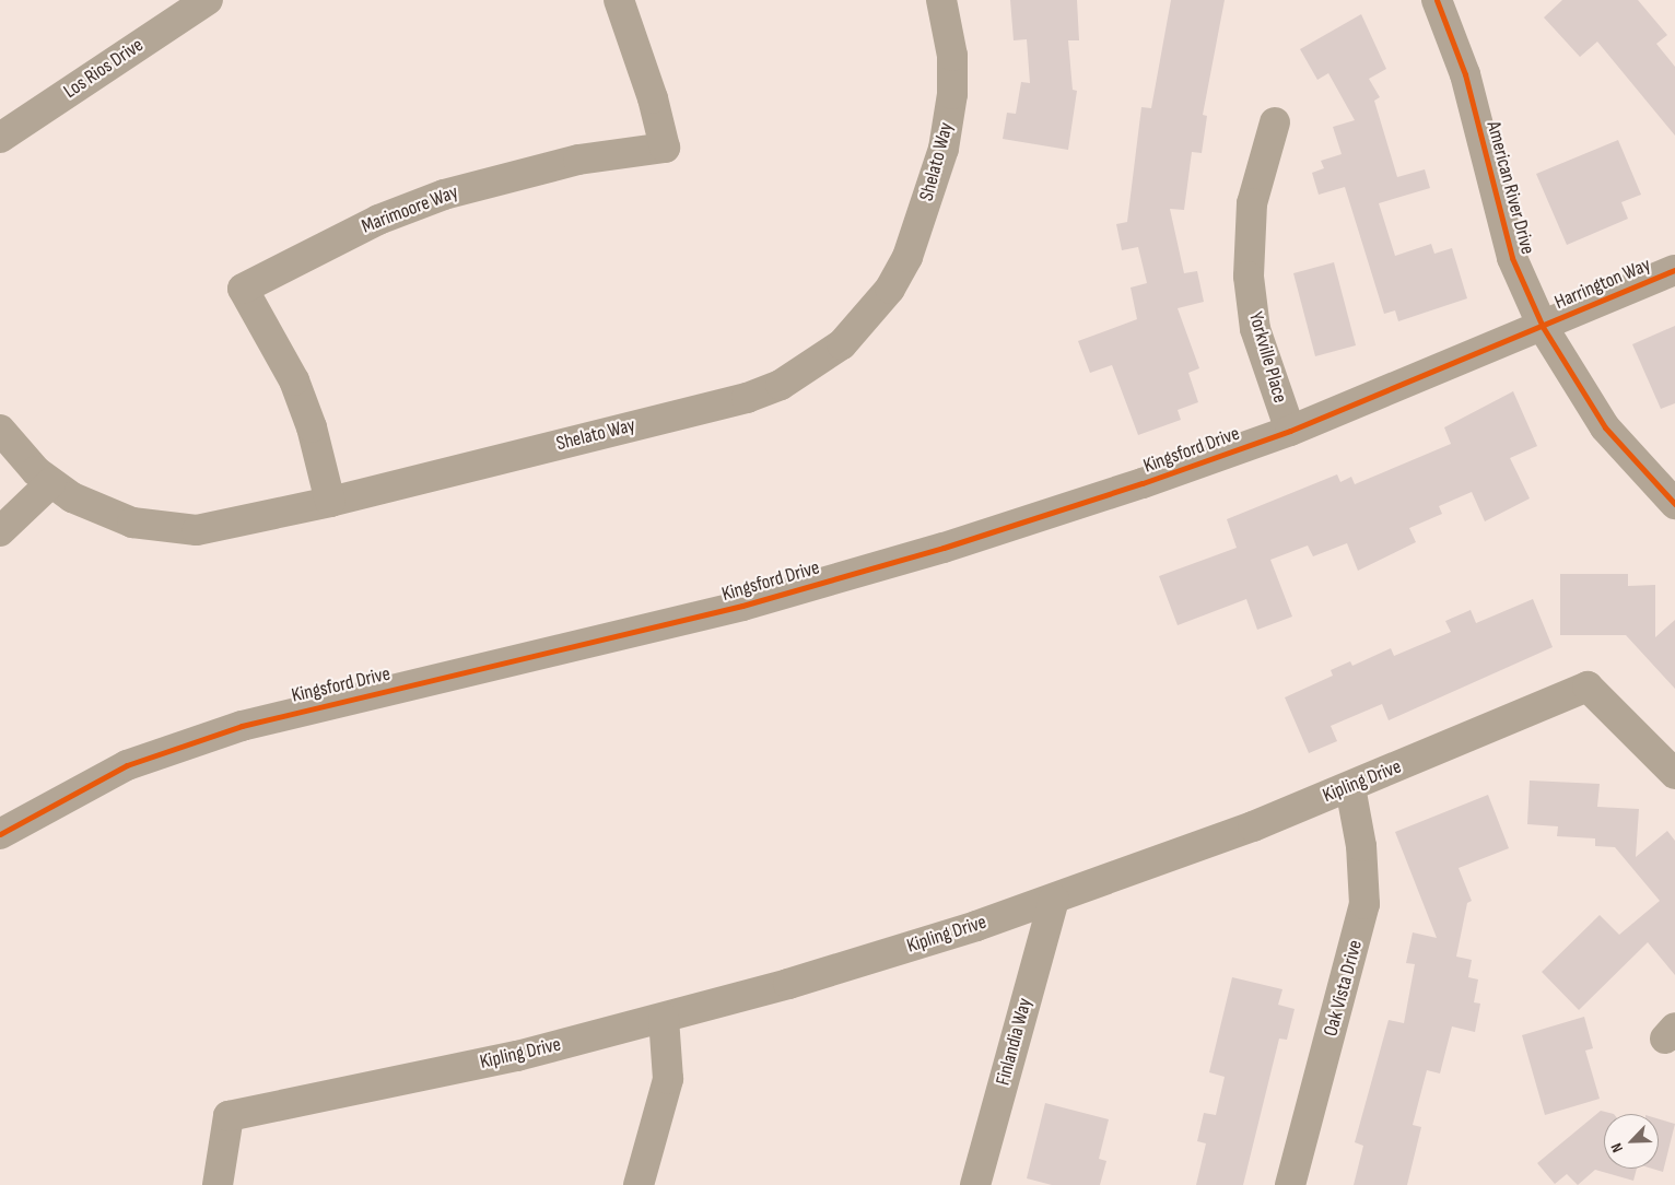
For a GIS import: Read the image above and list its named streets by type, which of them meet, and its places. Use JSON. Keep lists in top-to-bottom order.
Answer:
{
  "streets": {
    "street": [
      "Los Rios Drive",
      "Shelato Way",
      "American River Drive",
      "Marimoore Way",
      "Harrington Way",
      "Yorkville Place",
      "Kingsford Drive",
      "Kipling Drive",
      "Oak Vista Drive",
      "Finlandia Way"
    ]
  },
  "crossings": [
    ["Shelato Way", "Marimoore Way"],
    ["American River Drive", "Harrington Way"],
    ["American River Drive", "Kingsford Drive"],
    ["Harrington Way", "Kingsford Drive"],
    ["Yorkville Place", "Kingsford Drive"],
    ["Kipling Drive", "Oak Vista Drive"],
    ["Kipling Drive", "Finlandia Way"]
  ],
  "north": "bottom left"
}
